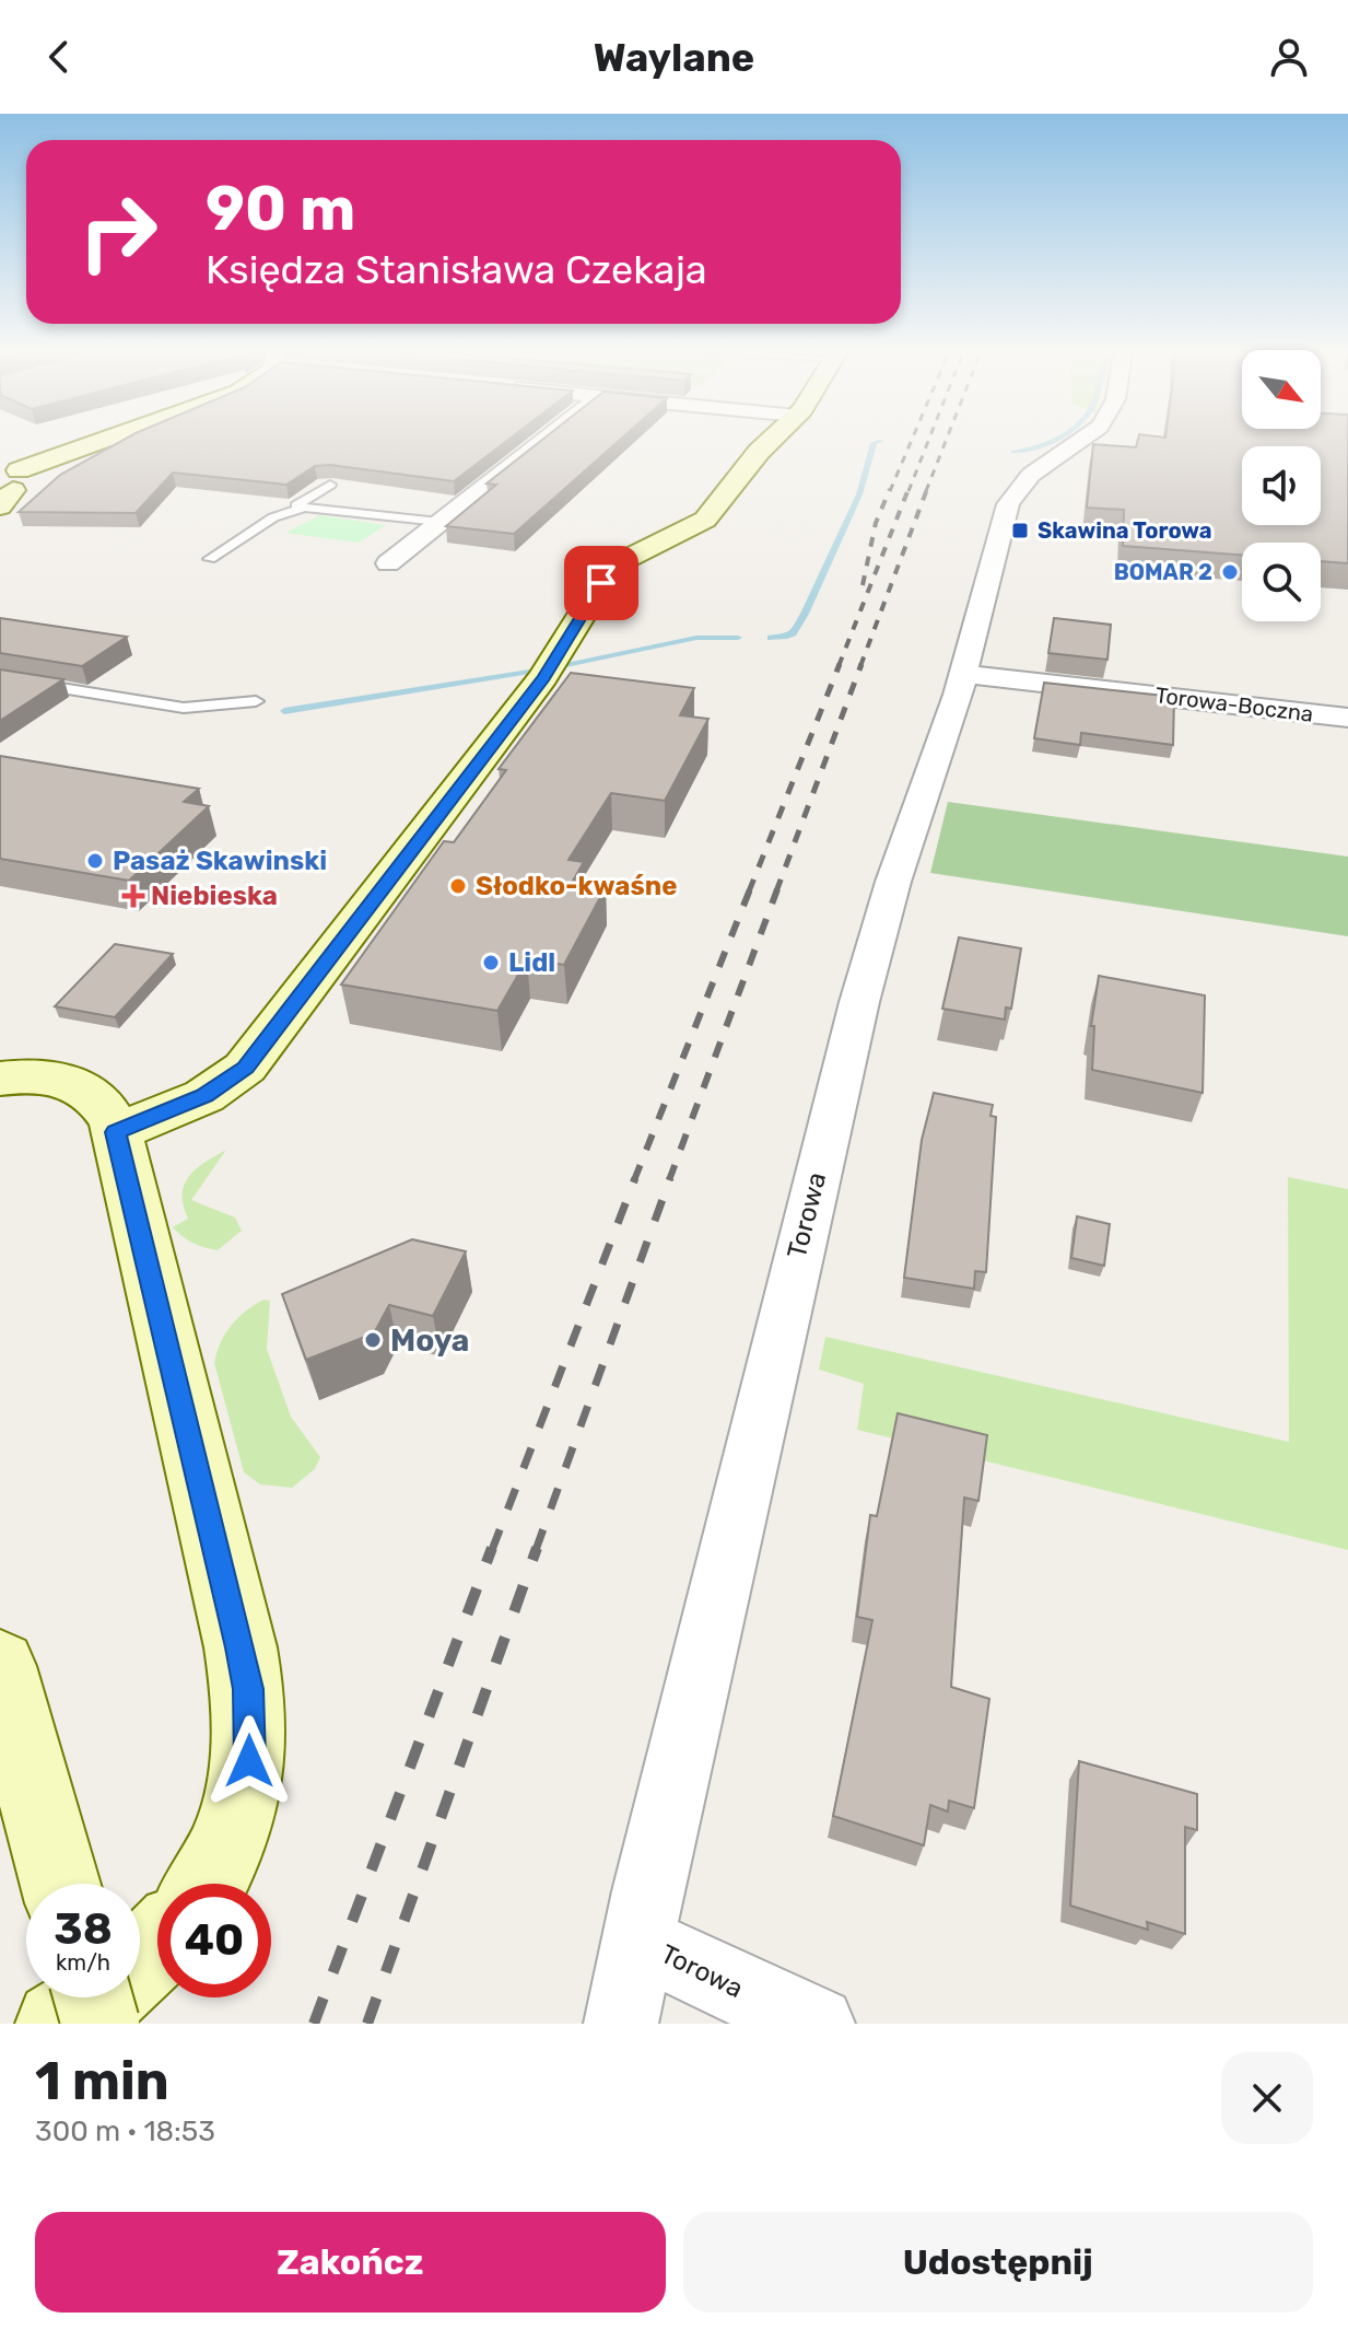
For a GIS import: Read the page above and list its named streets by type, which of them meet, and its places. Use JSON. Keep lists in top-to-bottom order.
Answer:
{
  "streets": {
    "street": ["Torowa-Boczna", "Torowa"]
  },
  "crossings": [
    ["Torowa-Boczna", "Torowa"]
  ],
  "places": {
    "transit": ["Skawina Torowa"],
    "other": [
      "BOMAR 2",
      "Pasaż Skawinski",
      "Słodko-kwaśne",
      "Lidl",
      "Moya"
    ],
    "health": ["Niebieska"]
  },
  "north": "bottom right",
  "page": {
    "header": "Waylane",
    "turn": ["90 m", "Księdza Stanisława Czekaja"],
    "speed": "38 km/h",
    "limit": "40",
    "heading": ["1 min", "300 m · 18:53"],
    "buttons": ["Zakończ", "Udostępnij"]
  }
}
